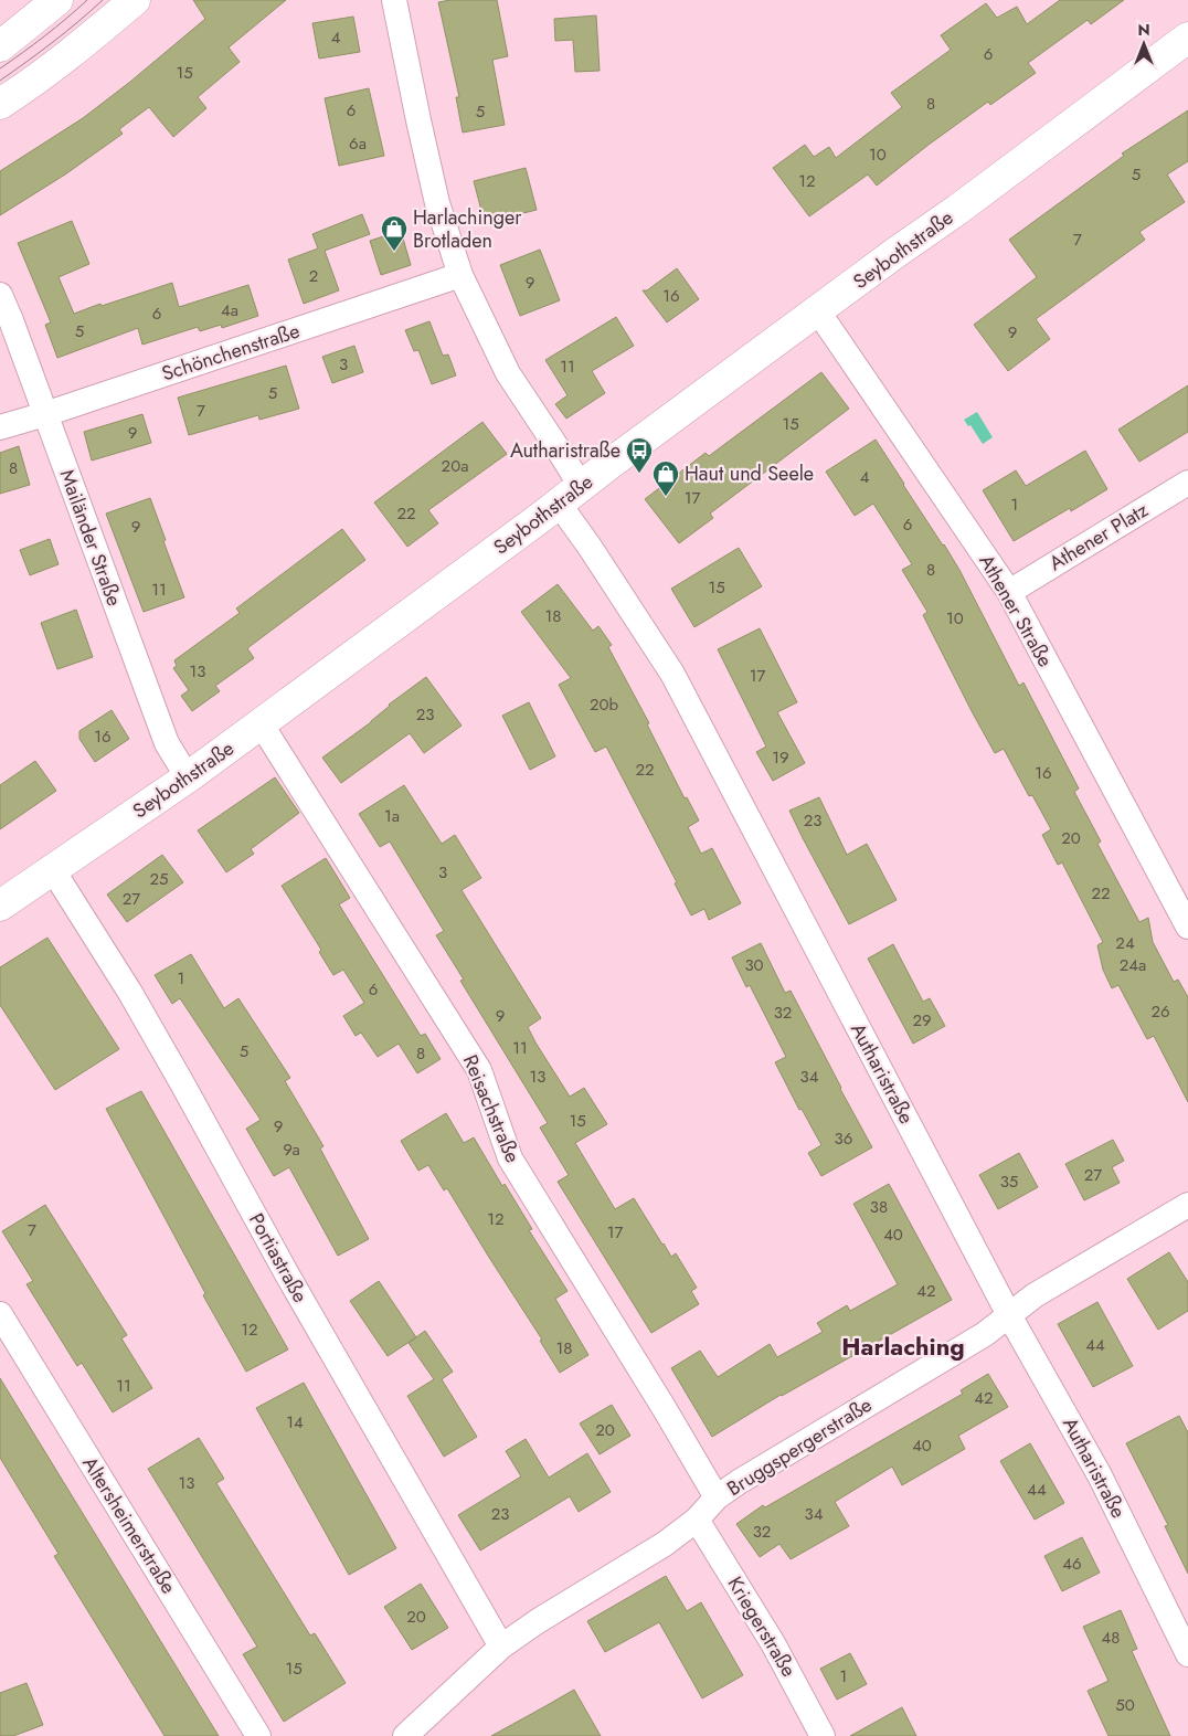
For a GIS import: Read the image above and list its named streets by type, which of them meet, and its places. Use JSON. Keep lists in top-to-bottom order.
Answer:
{
  "streets": {
    "street": [
      "Seybothstraße",
      "Schönchenstraße",
      "Athener Platz",
      "Mailänder Straße",
      "Athener Straße",
      "Autharistraße",
      "Reisachstraße",
      "Portiastraße",
      "Bruggspergerstraße",
      "Altersheimerstraße",
      "Kriegerstraße"
    ]
  },
  "crossings": [
    ["Seybothstraße", "Mailänder Straße"],
    ["Seybothstraße", "Athener Straße"],
    ["Seybothstraße", "Autharistraße"],
    ["Seybothstraße", "Reisachstraße"],
    ["Seybothstraße", "Portiastraße"],
    ["Schönchenstraße", "Mailänder Straße"],
    ["Schönchenstraße", "Autharistraße"],
    ["Athener Platz", "Athener Straße"],
    ["Autharistraße", "Bruggspergerstraße"],
    ["Reisachstraße", "Bruggspergerstraße"],
    ["Portiastraße", "Bruggspergerstraße"],
    ["Bruggspergerstraße", "Kriegerstraße"]
  ],
  "districts": ["Harlaching"],
  "places": {
    "shop": ["Harlachinger Brotladen", "Haut und Seele"],
    "bus stop": ["Autharistraße"]
  },
  "house_numbers": [
    "4",
    "6",
    "15",
    "8",
    "6",
    "5",
    "6a",
    "10",
    "5",
    "12",
    "7",
    "2",
    "9",
    "16",
    "4a",
    "6",
    "5",
    "9",
    "3",
    "11",
    "5",
    "7",
    "15",
    "9",
    "20a",
    "8",
    "4",
    "17",
    "1",
    "22",
    "6",
    "9",
    "8",
    "15",
    "11",
    "18",
    "10",
    "13",
    "17",
    "20b",
    "23",
    "16",
    "19",
    "22",
    "16",
    "1a",
    "23",
    "20",
    "3",
    "25",
    "22",
    "27",
    "24",
    "30",
    "24a",
    "1",
    "6",
    "26",
    "32",
    "9",
    "29",
    "11",
    "5",
    "8",
    "13",
    "34",
    "15",
    "9",
    "36",
    "9a",
    "27",
    "35",
    "38",
    "12",
    "7",
    "17",
    "40",
    "42",
    "12",
    "44",
    "18",
    "11",
    "42",
    "14",
    "20",
    "40",
    "13",
    "44",
    "23",
    "34",
    "32",
    "46",
    "20",
    "48",
    "15",
    "1",
    "50"
  ],
  "north": "top"
}
